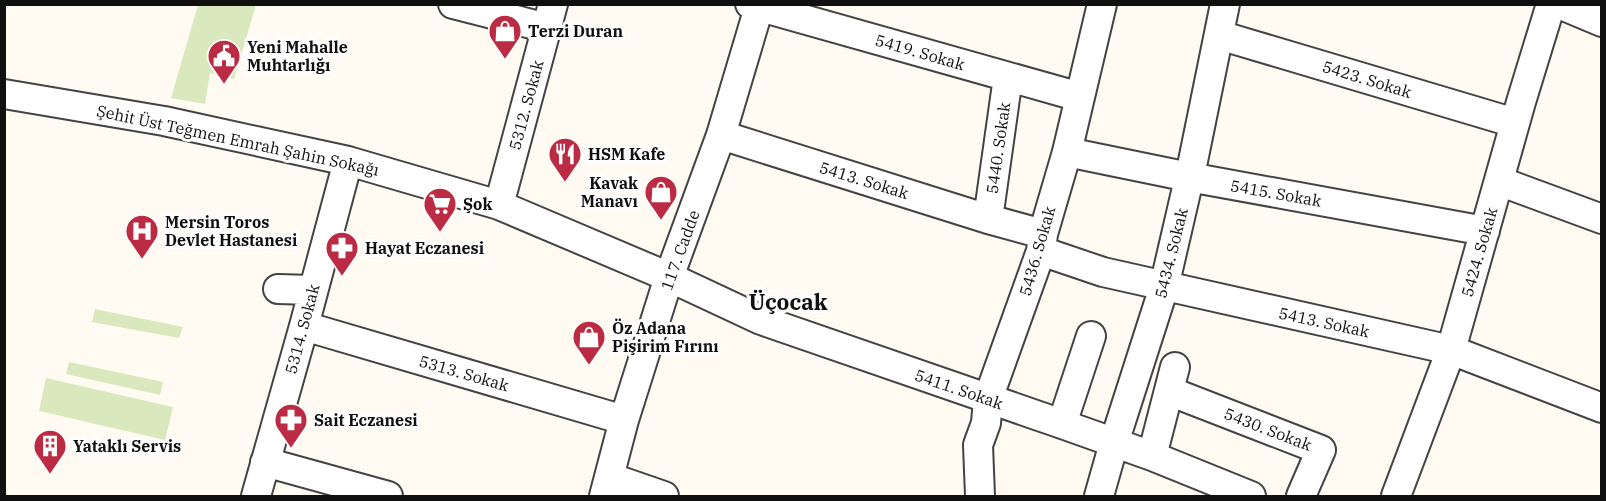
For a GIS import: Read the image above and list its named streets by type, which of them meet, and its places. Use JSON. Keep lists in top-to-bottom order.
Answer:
{
  "streets": {
    "street": [
      "5419. Sokak",
      "5423. Sokak",
      "5312. Sokak",
      "Şehit Üst Teğmen Emrah Şahin Sokağı",
      "5440. Sokak",
      "5413. Sokak",
      "5415. Sokak",
      "117. Cadde",
      "5436. Sokak",
      "5424. Sokak",
      "5434. Sokak",
      "5314. Sokak",
      "5313. Sokak",
      "5411. Sokak",
      "5430. Sokak"
    ]
  },
  "crossings": [
    ["5419. Sokak", "5440. Sokak"],
    ["5419. Sokak", "117. Cadde"],
    ["5419. Sokak", "5436. Sokak"],
    ["5423. Sokak", "5424. Sokak"],
    ["5423. Sokak", "5434. Sokak"],
    ["5312. Sokak", "Şehit Üst Teğmen Emrah Şahin Sokağı"],
    ["Şehit Üst Teğmen Emrah Şahin Sokağı", "117. Cadde"],
    ["Şehit Üst Teğmen Emrah Şahin Sokağı", "5314. Sokak"],
    ["Şehit Üst Teğmen Emrah Şahin Sokağı", "5411. Sokak"],
    ["5440. Sokak", "5413. Sokak"],
    ["5413. Sokak", "117. Cadde"],
    ["5413. Sokak", "5436. Sokak"],
    ["5413. Sokak", "5424. Sokak"],
    ["5413. Sokak", "5434. Sokak"],
    ["5415. Sokak", "5436. Sokak"],
    ["5415. Sokak", "5424. Sokak"],
    ["5415. Sokak", "5434. Sokak"],
    ["117. Cadde", "5313. Sokak"],
    ["117. Cadde", "5411. Sokak"],
    ["5436. Sokak", "5411. Sokak"],
    ["5434. Sokak", "5411. Sokak"],
    ["5314. Sokak", "5313. Sokak"],
    ["5411. Sokak", "5430. Sokak"]
  ],
  "districts": ["Üçocak"],
  "places": {
    "shop": ["Terzi Duran", "Kavak Manavı", "Öz Adana Pişirim Fırını"],
    "public building": ["Yeni Mahalle Muhtarlığı"],
    "restaurant": ["HSM Kafe"],
    "supermarket": ["Şok"],
    "hospital": ["Mersin Toros Devlet Hastanesi"],
    "pharmacy": ["Hayat Eczanesi", "Sait Eczanesi"],
    "building": ["Yataklı Servis"]
  }
}
